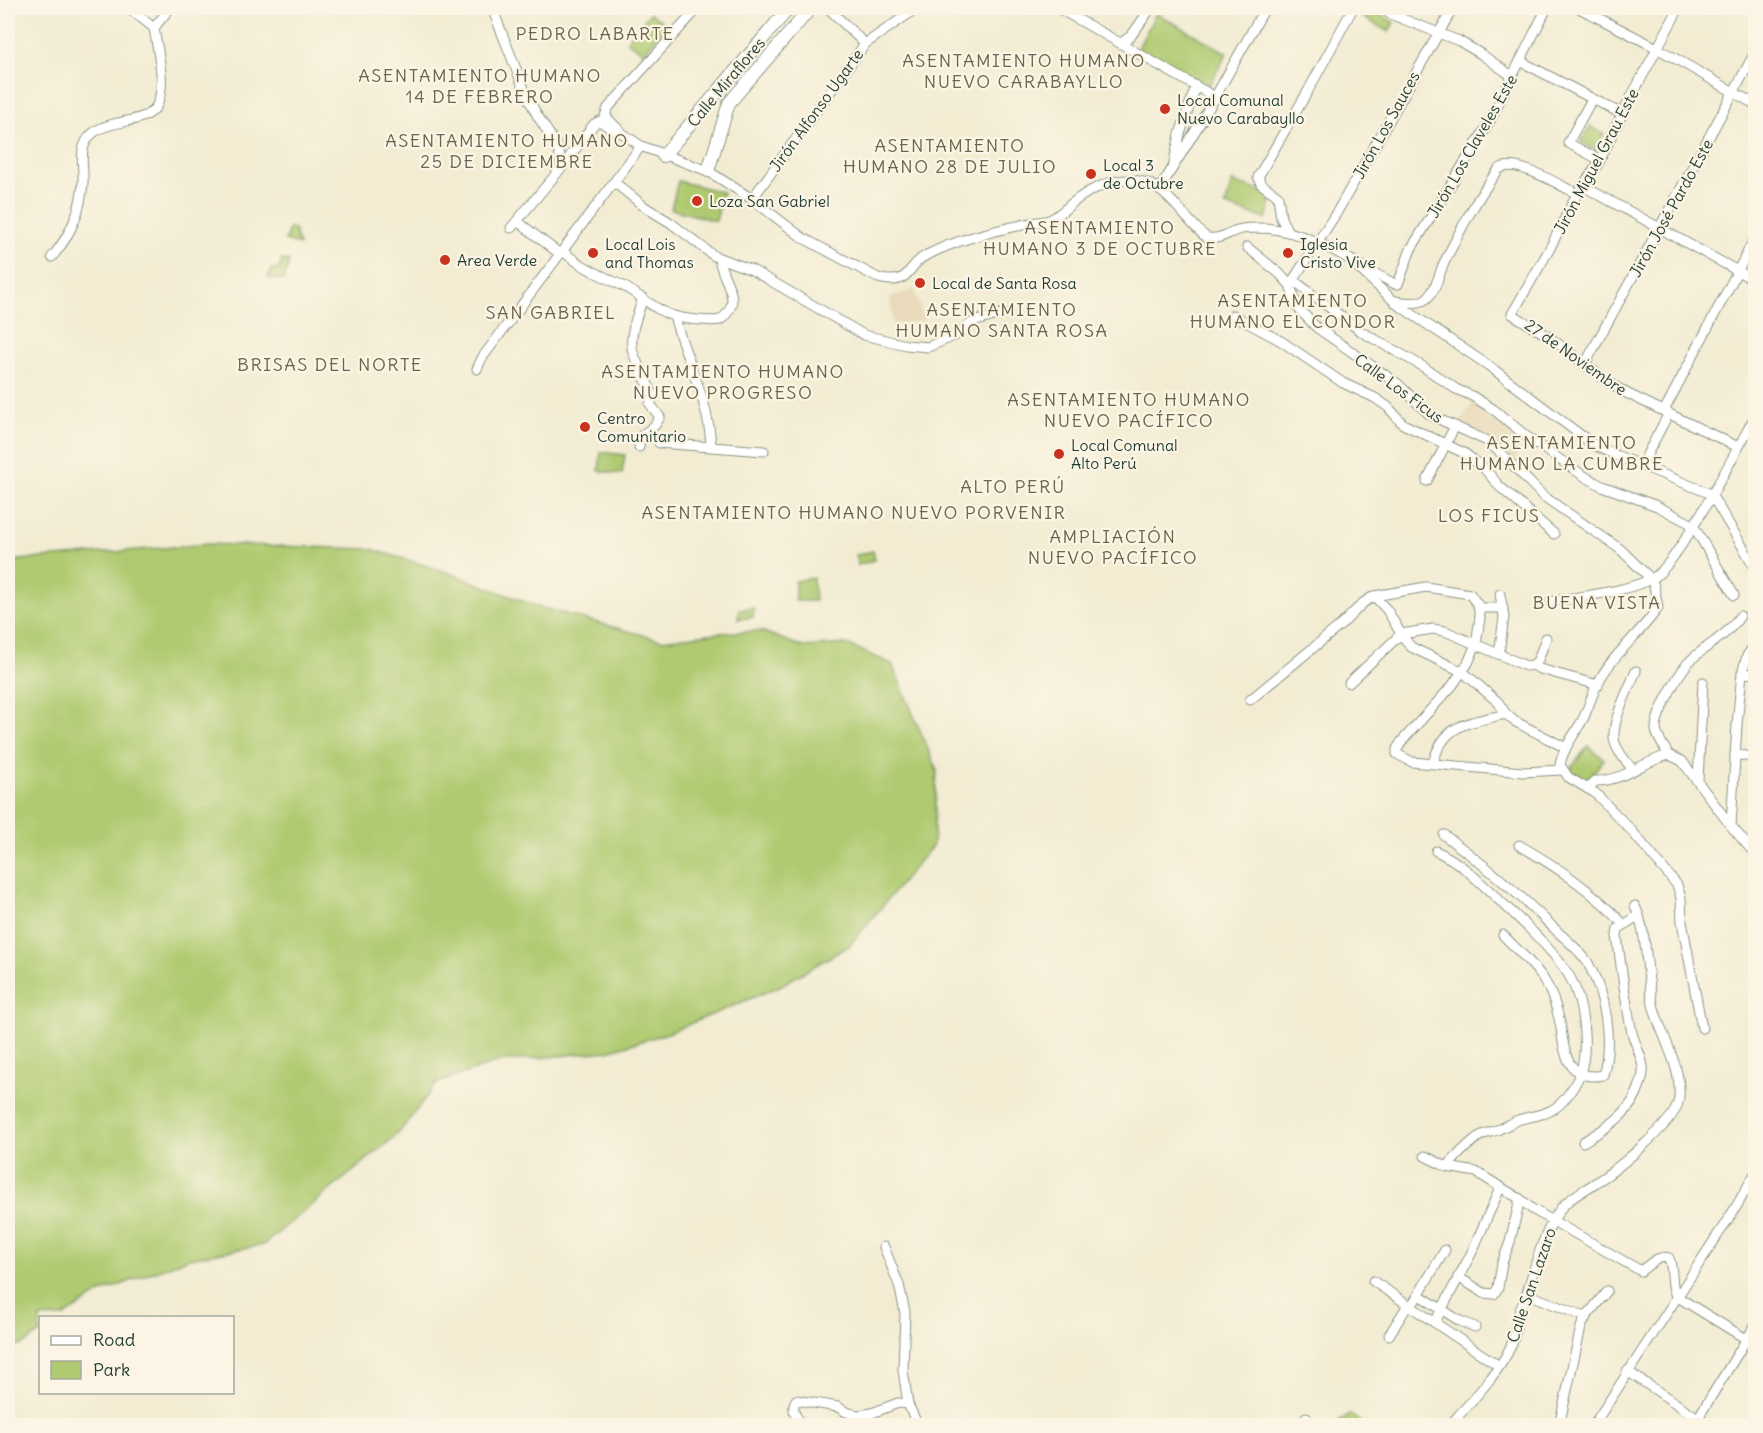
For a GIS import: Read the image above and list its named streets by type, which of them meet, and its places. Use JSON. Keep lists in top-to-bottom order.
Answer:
{
  "streets": {
    "street": [
      "Calle Miraflores",
      "Jirón Alfonso Ugarte",
      "Jirón Los Sauces",
      "Jirón Los Claveles Este",
      "Jirón Miguel Grau Este",
      "Jirón José Pardo Este",
      "27 de Noviembre",
      "Calle Los Ficus",
      "Calle San Lazaro"
    ]
  },
  "crossings": [
    ["Jirón Los Sauces", "Calle Los Ficus"],
    ["Jirón Miguel Grau Este", "27 de Noviembre"],
    ["Jirón José Pardo Este", "27 de Noviembre"]
  ],
  "districts": [
    "PEDRO LABARTE",
    "ASENTAMIENTO HUMANO NUEVO CARABAYLLO",
    "ASENTAMIENTO HUMANO 14 DE FEBRERO",
    "ASENTAMIENTO HUMANO 25 DE DICIEMBRE",
    "ASENTAMIENTO HUMANO 28 DE JULIO",
    "ASENTAMIENTO HUMANO 3 DE OCTUBRE",
    "ASENTAMIENTO HUMANO EL CONDOR",
    "ASENTAMIENTO HUMANO SANTA ROSA",
    "SAN GABRIEL",
    "BRISAS DEL NORTE",
    "ASENTAMIENTO HUMANO NUEVO PROGRESO",
    "ASENTAMIENTO HUMANO NUEVO PACÍFICO",
    "ASENTAMIENTO HUMANO LA CUMBRE",
    "ALTO PERÚ",
    "ASENTAMIENTO HUMANO NUEVO PORVENIR",
    "LOS FICUS",
    "AMPLIACIÓN NUEVO PACÍFICO",
    "BUENA VISTA"
  ],
  "places": [
    "Local Comunal Nuevo Carabayllo",
    "Local 3 de Octubre",
    "Loza San Gabriel",
    "Local Lois and Thomas",
    "Iglesia Cristo Vive",
    "Area Verde",
    "Local de Santa Rosa",
    "Centro Comunitario",
    "Local Comunal Alto Perú"
  ],
  "legend": ["Road", "Park"]
}
